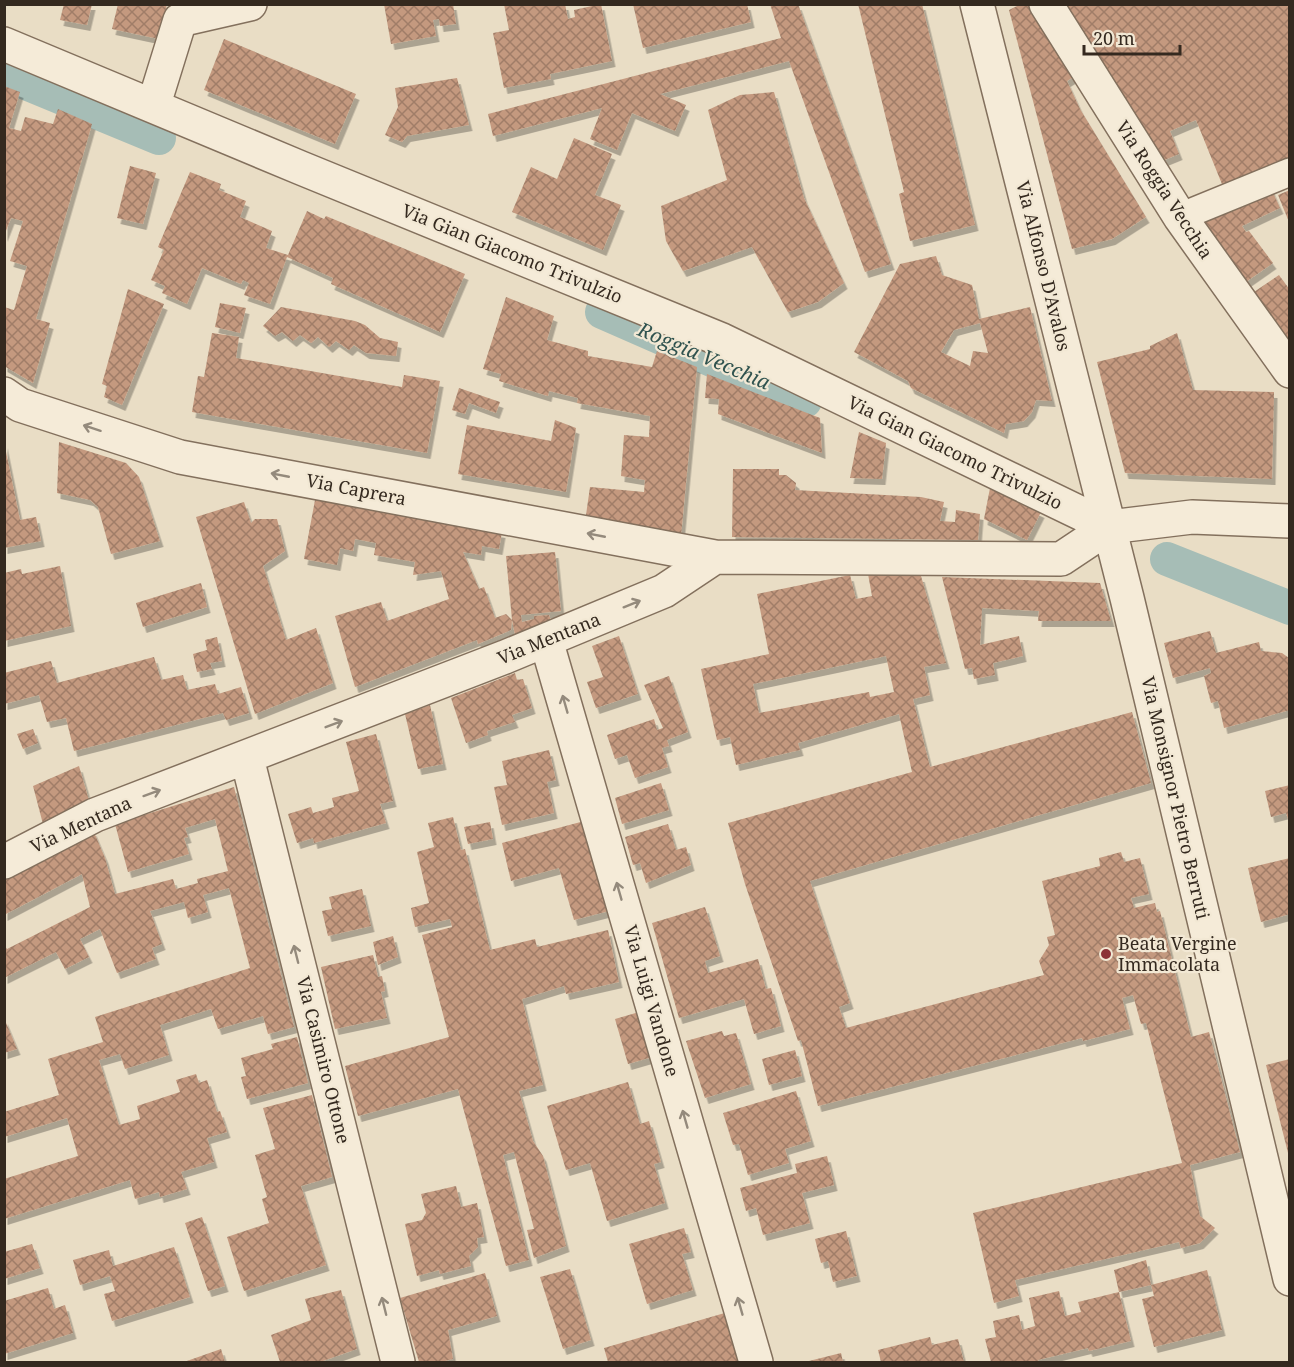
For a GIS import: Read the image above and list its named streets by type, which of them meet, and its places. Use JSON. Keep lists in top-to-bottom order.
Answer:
{
  "streets": {
    "street": [
      "Via Roggia Vecchia",
      "Via Gian Giacomo Trivulzio",
      "Via Alfonso D'Avalos",
      "Via Caprera",
      "Via Mentana",
      "Via Monsignor Pietro Berruti",
      "Via Luigi Vandone",
      "Via Casimiro Ottone"
    ]
  },
  "crossings": [
    ["Via Gian Giacomo Trivulzio", "Via Alfonso D'Avalos"],
    ["Via Gian Giacomo Trivulzio", "Via Monsignor Pietro Berruti"],
    ["Via Alfonso D'Avalos", "Via Monsignor Pietro Berruti"],
    ["Via Caprera", "Via Mentana"],
    ["Via Mentana", "Via Luigi Vandone"],
    ["Via Mentana", "Via Casimiro Ottone"]
  ],
  "one_way": [
    "Via Caprera",
    "Via Mentana",
    "Via Luigi Vandone",
    "Via Casimiro Ottone"
  ],
  "water": ["Roggia Vecchia"],
  "places": ["Beata Vergine Immacolata"],
  "scale_bar": "20 m"
}
